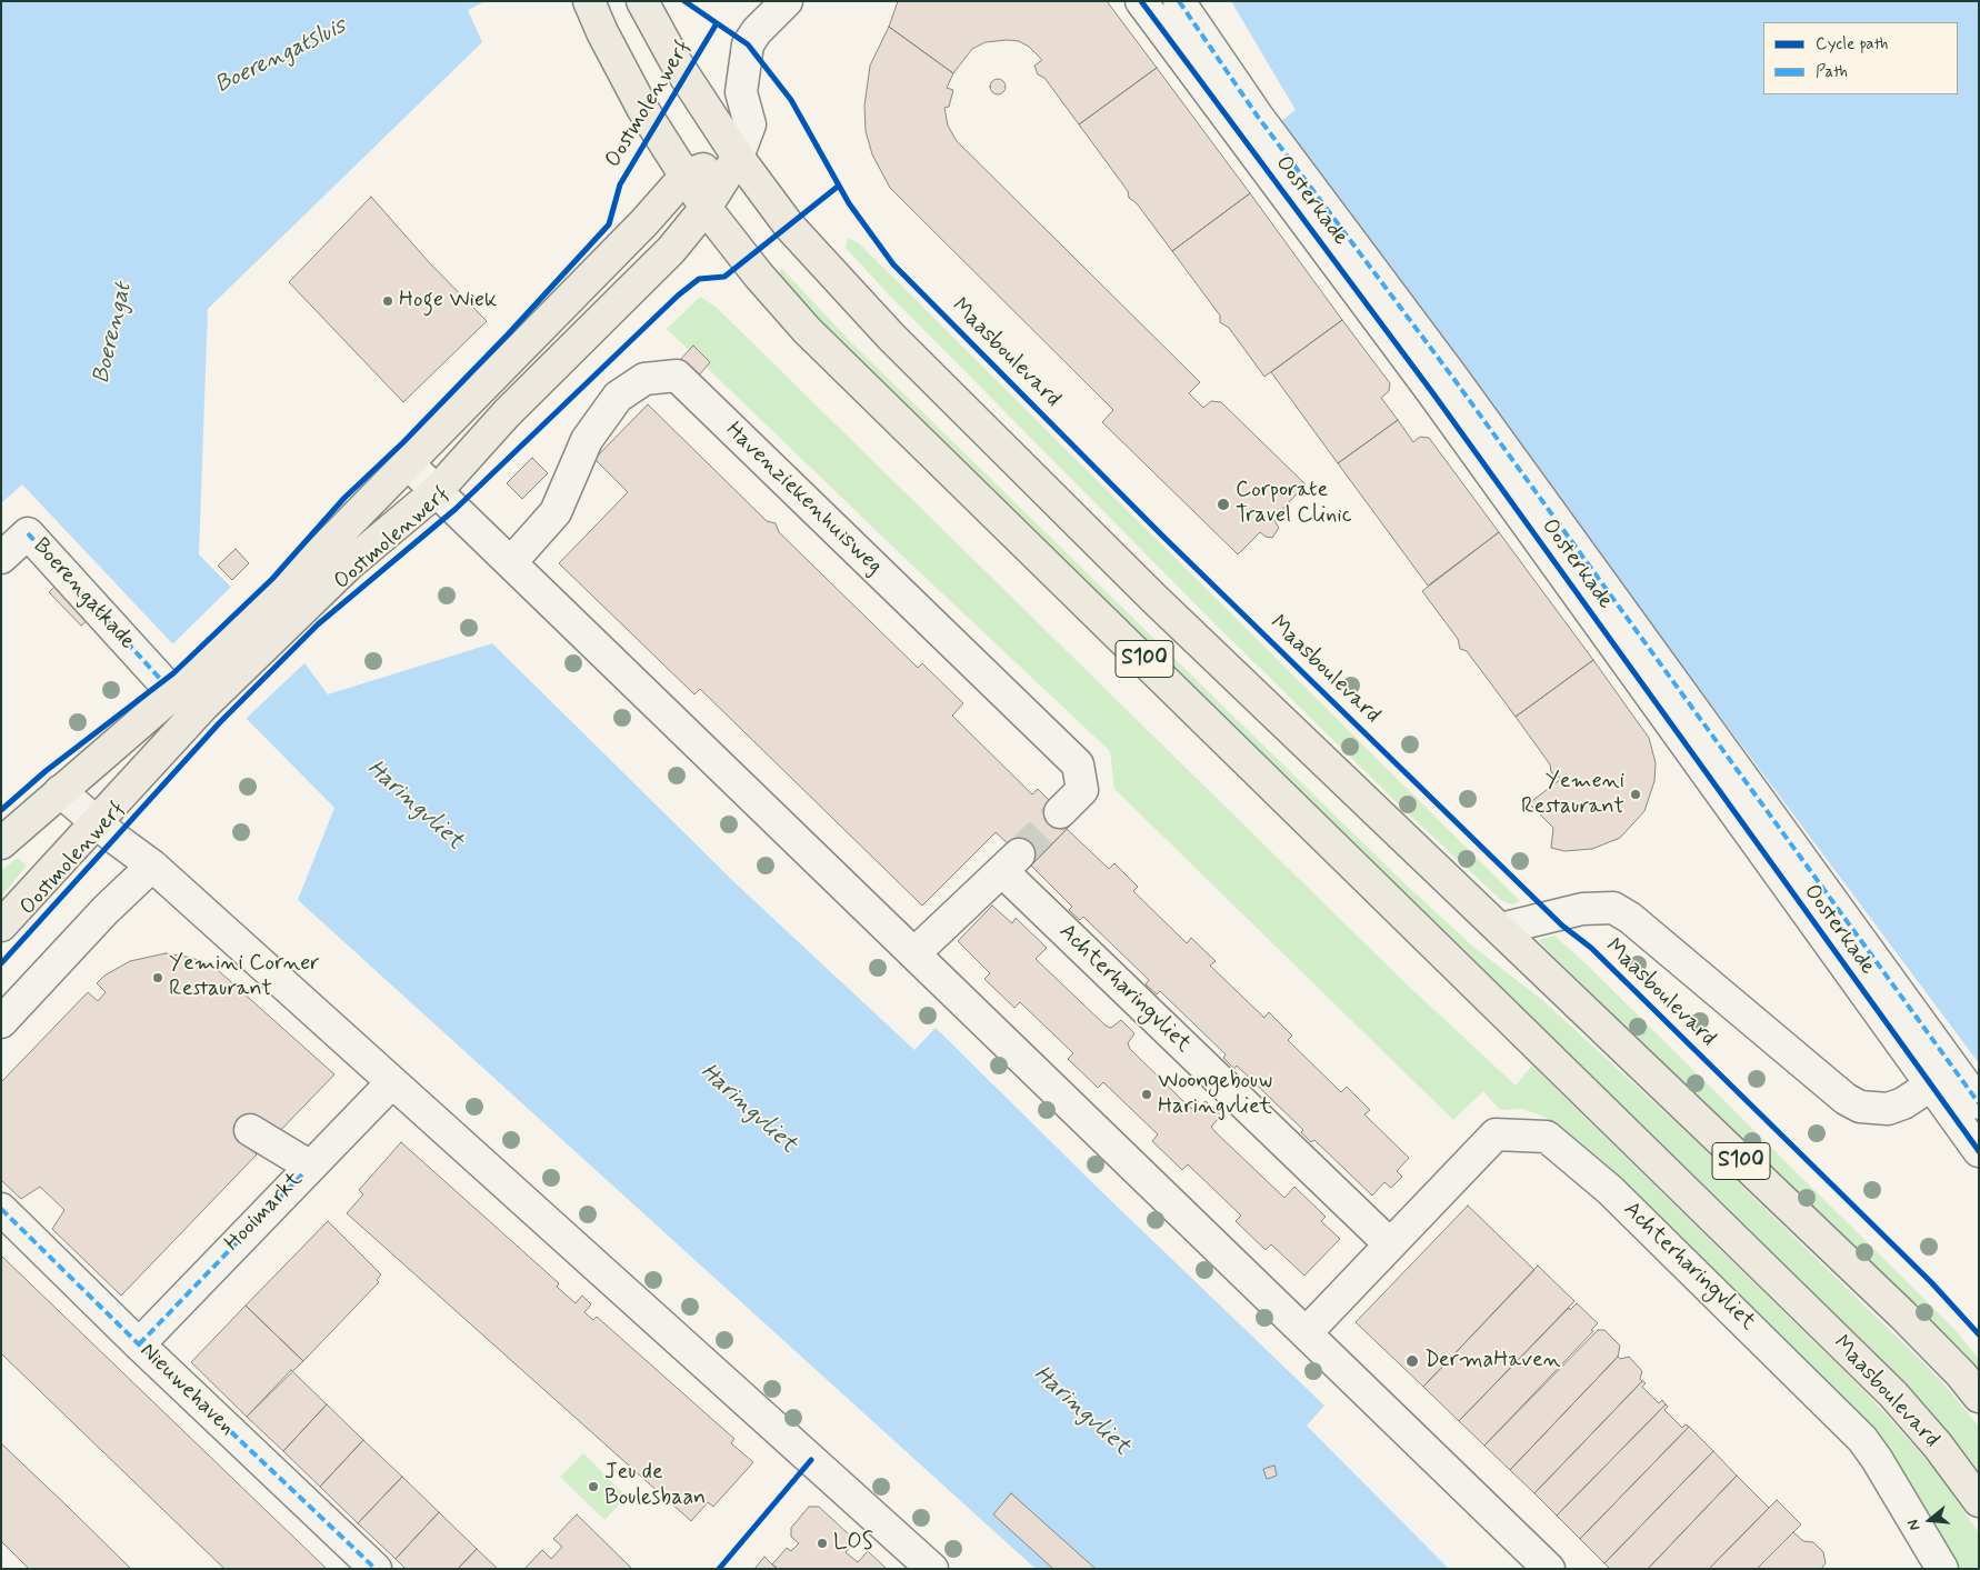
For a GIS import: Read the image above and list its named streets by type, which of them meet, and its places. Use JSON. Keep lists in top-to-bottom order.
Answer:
{
  "streets": {
    "main road": ["Oostmolenwerf", "Maasboulevard", "S100"],
    "street": [
      "Oosterkade",
      "Havenziekenhuisweg",
      "Boerengatkade",
      "Achterharingvliet",
      "Hooimarkt",
      "Nieuwehaven"
    ]
  },
  "crossings": [
    ["Oostmolenwerf", "Maasboulevard"],
    ["Oostmolenwerf", "Boerengatkade"],
    ["Oostmolenwerf", "S100"],
    ["Hooimarkt", "Nieuwehaven"]
  ],
  "water": ["Boerengatsluis", "Boerengat", "Haringvliet"],
  "places": [
    "Hoge Wiek",
    "Corporate Travel Clinic",
    "Yemeni Restaurant",
    "Yemini Corner Restaurant",
    "Woongebouw Haringvliet",
    "DermaHaven",
    "Jeu de Boulesbaan",
    "LOS"
  ],
  "legend": ["Cycle path", "Path"],
  "north": "left"
}
